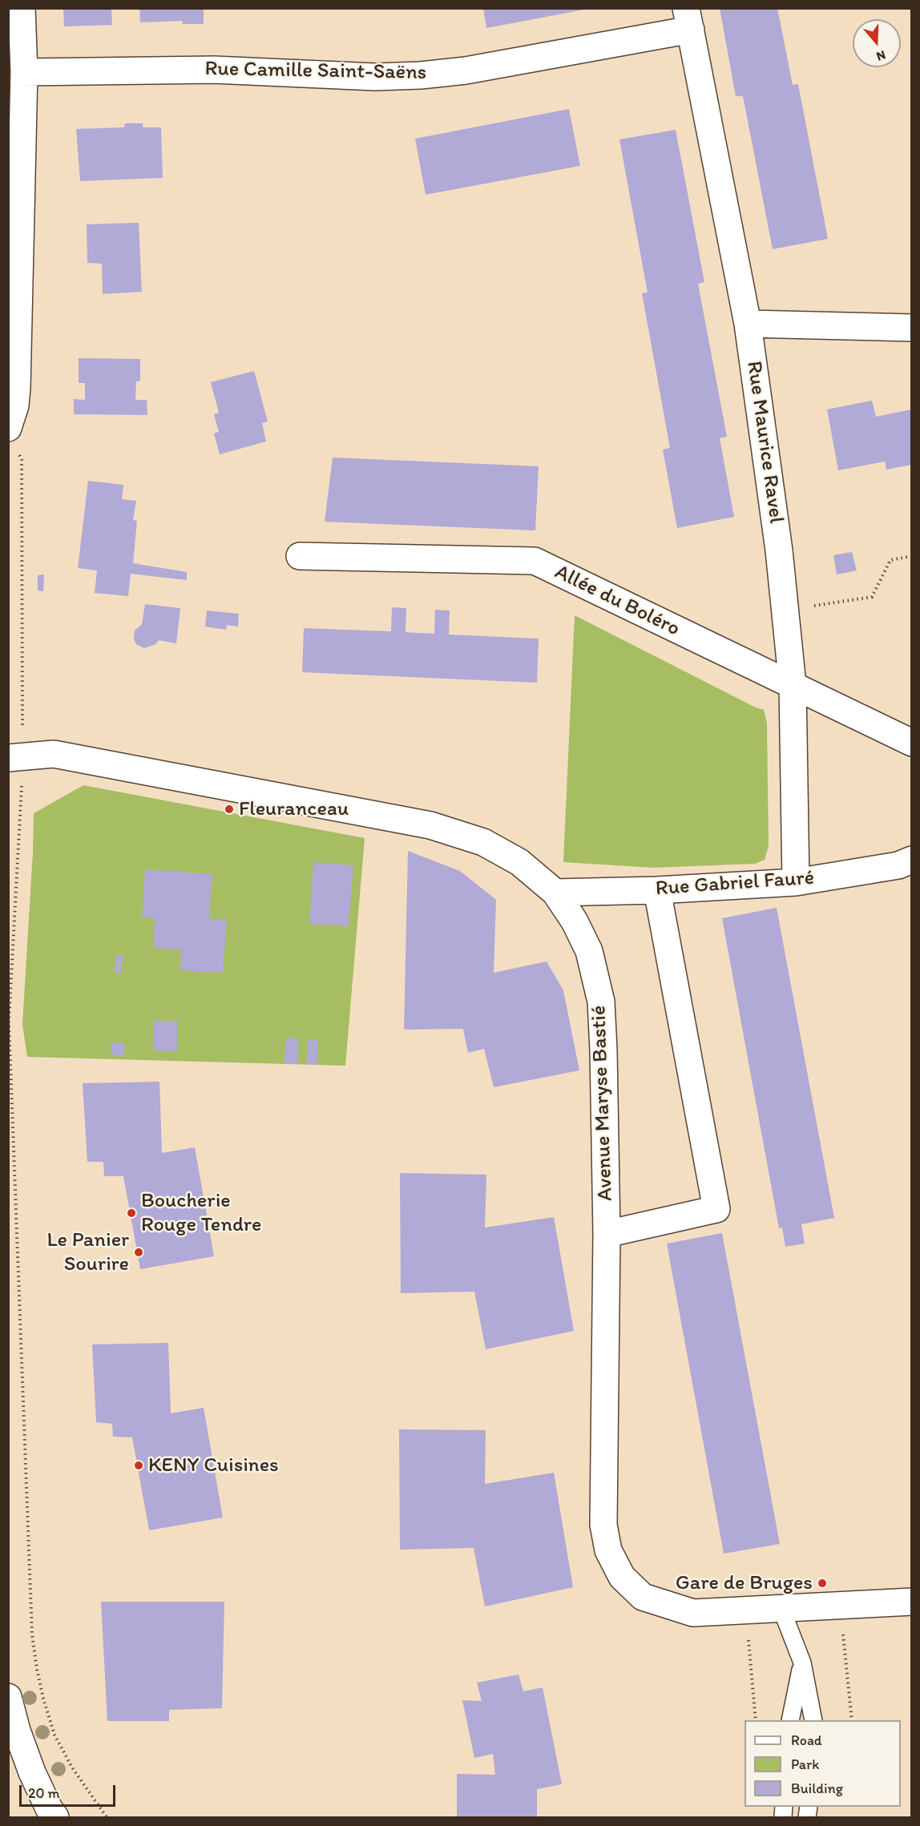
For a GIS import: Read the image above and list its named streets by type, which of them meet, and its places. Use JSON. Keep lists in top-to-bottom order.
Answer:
{
  "streets": {
    "street": [
      "Rue Camille Saint-Saëns",
      "Rue Maurice Ravel",
      "Allée du Boléro",
      "Rue Gabriel Fauré",
      "Avenue Maryse Bastié"
    ]
  },
  "crossings": [
    ["Rue Camille Saint-Saëns", "Rue Maurice Ravel"],
    ["Rue Maurice Ravel", "Allée du Boléro"],
    ["Rue Maurice Ravel", "Rue Gabriel Fauré"],
    ["Rue Gabriel Fauré", "Avenue Maryse Bastié"]
  ],
  "places": [
    "Fleuranceau",
    "Boucherie Rouge Tendre",
    "Le Panier Sourire",
    "KENY Cuisines",
    "Gare de Bruges"
  ],
  "legend": ["Road", "Park", "Building"],
  "scale_bar": "20 m",
  "north": "bottom"
}
